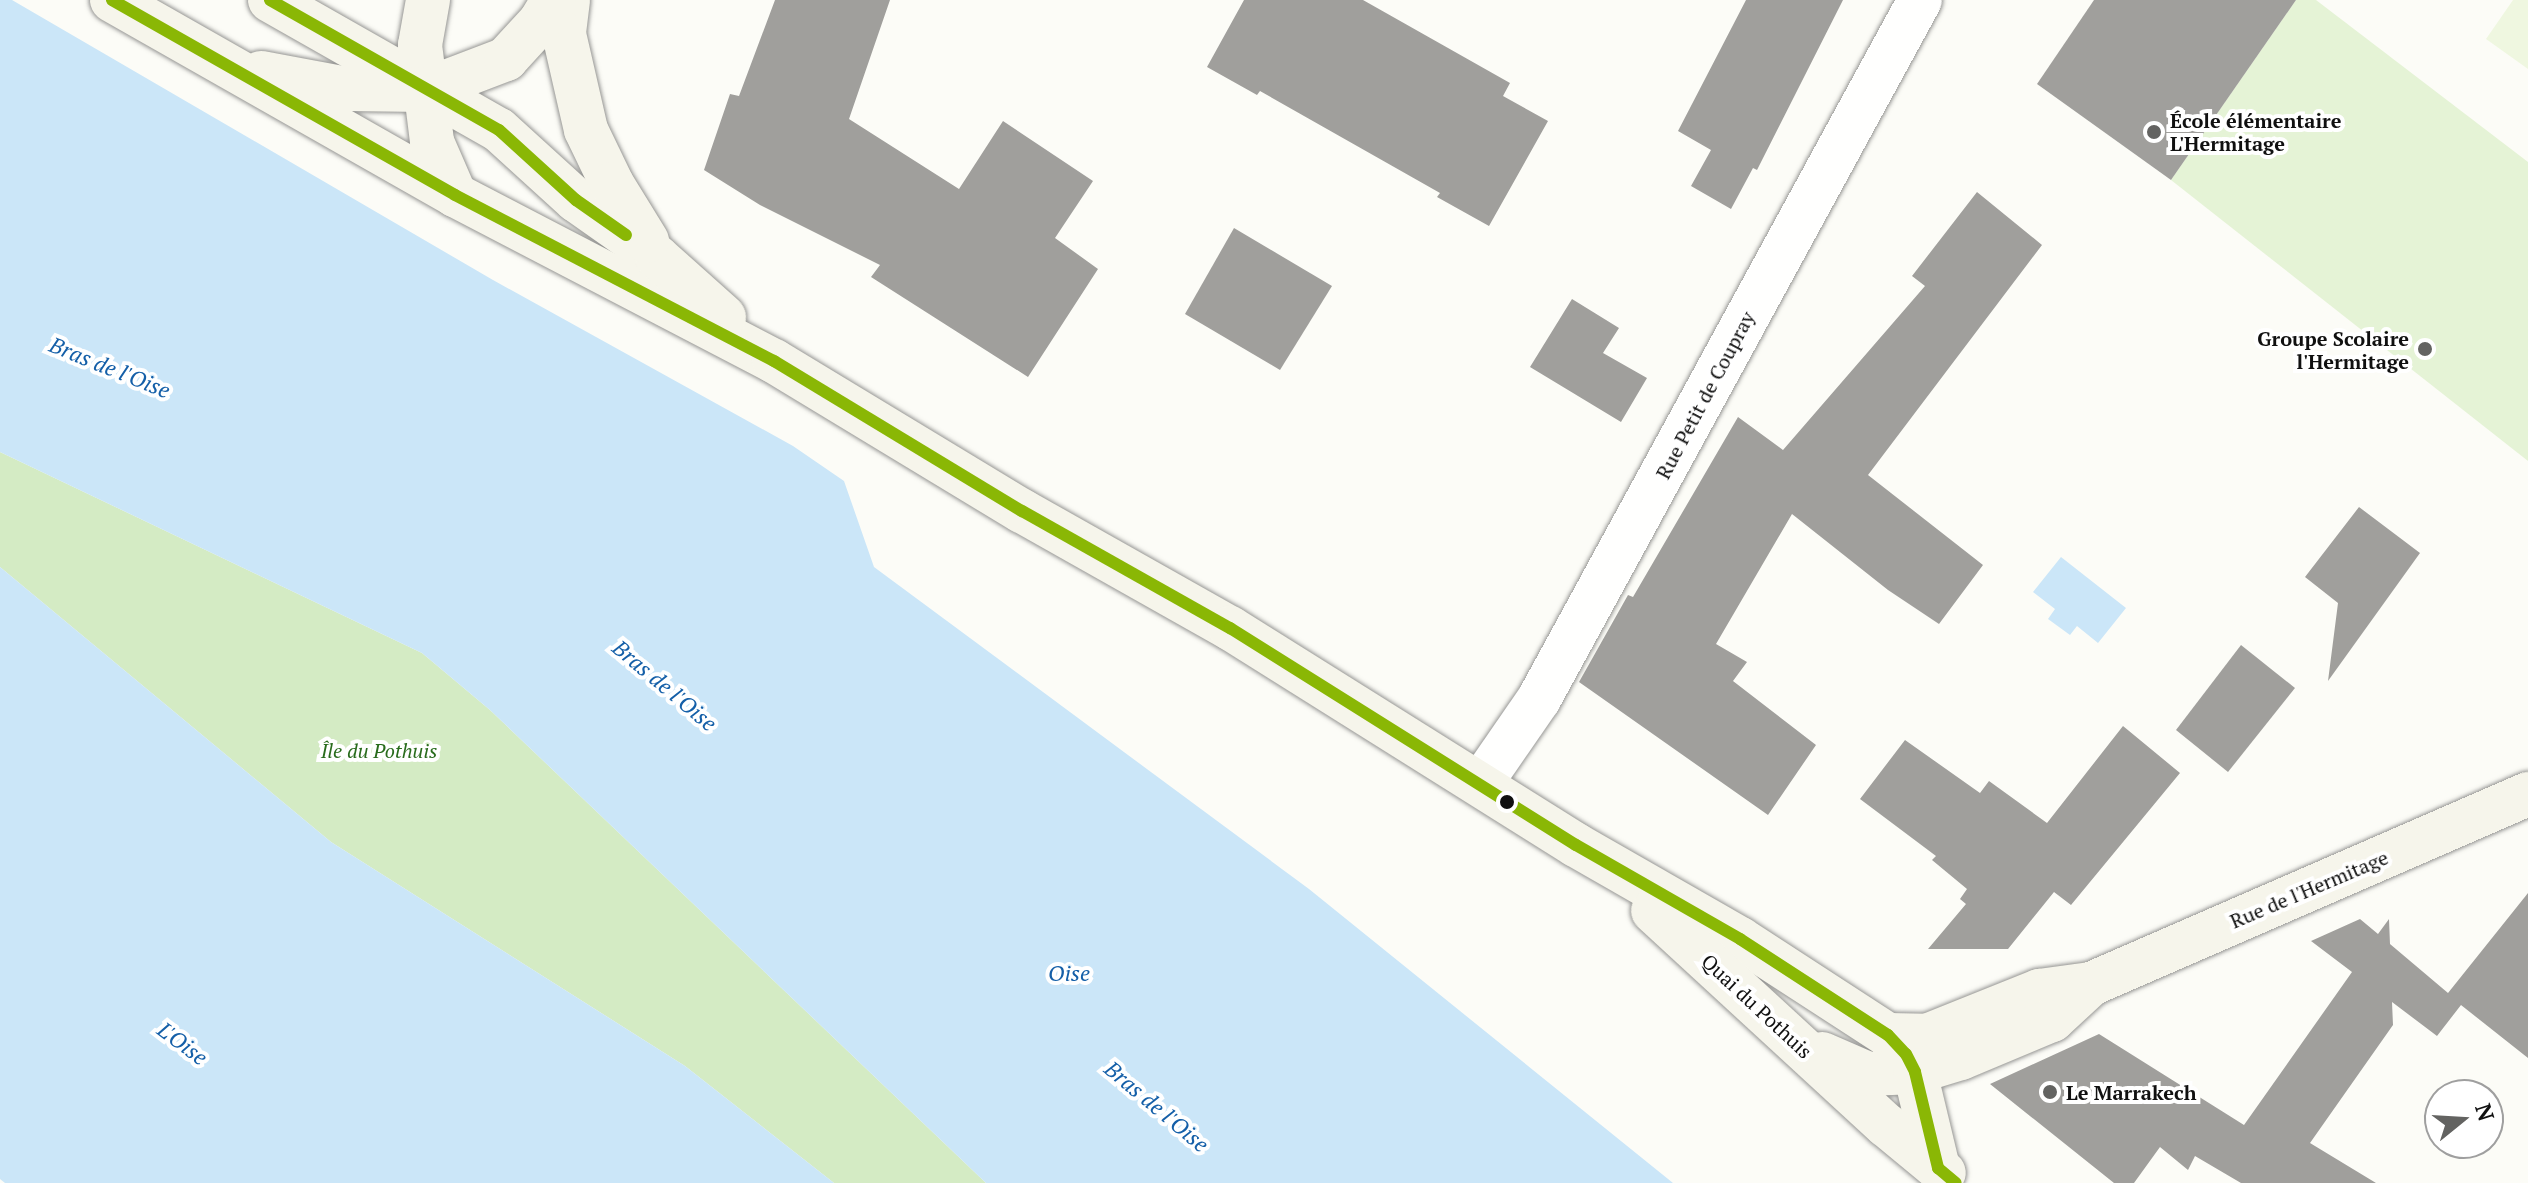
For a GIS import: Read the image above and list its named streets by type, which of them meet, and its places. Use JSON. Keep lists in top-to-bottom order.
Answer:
{
  "streets": {
    "main road": ["Rue de l'Hermitage", "Quai du Pothuis"],
    "street": ["Rue Petit de Coupray"]
  },
  "crossings": [
    ["Rue Petit de Coupray", "Quai du Pothuis"],
    ["Rue de l'Hermitage", "Quai du Pothuis"]
  ],
  "water": ["Bras de l'Oise", "Oise", "L'Oise"],
  "parks": ["Île du Pothuis"],
  "places": ["École élémentaire L'Hermitage", "Groupe Scolaire l'Hermitage", "Le Marrakech"],
  "north": "right"
}
